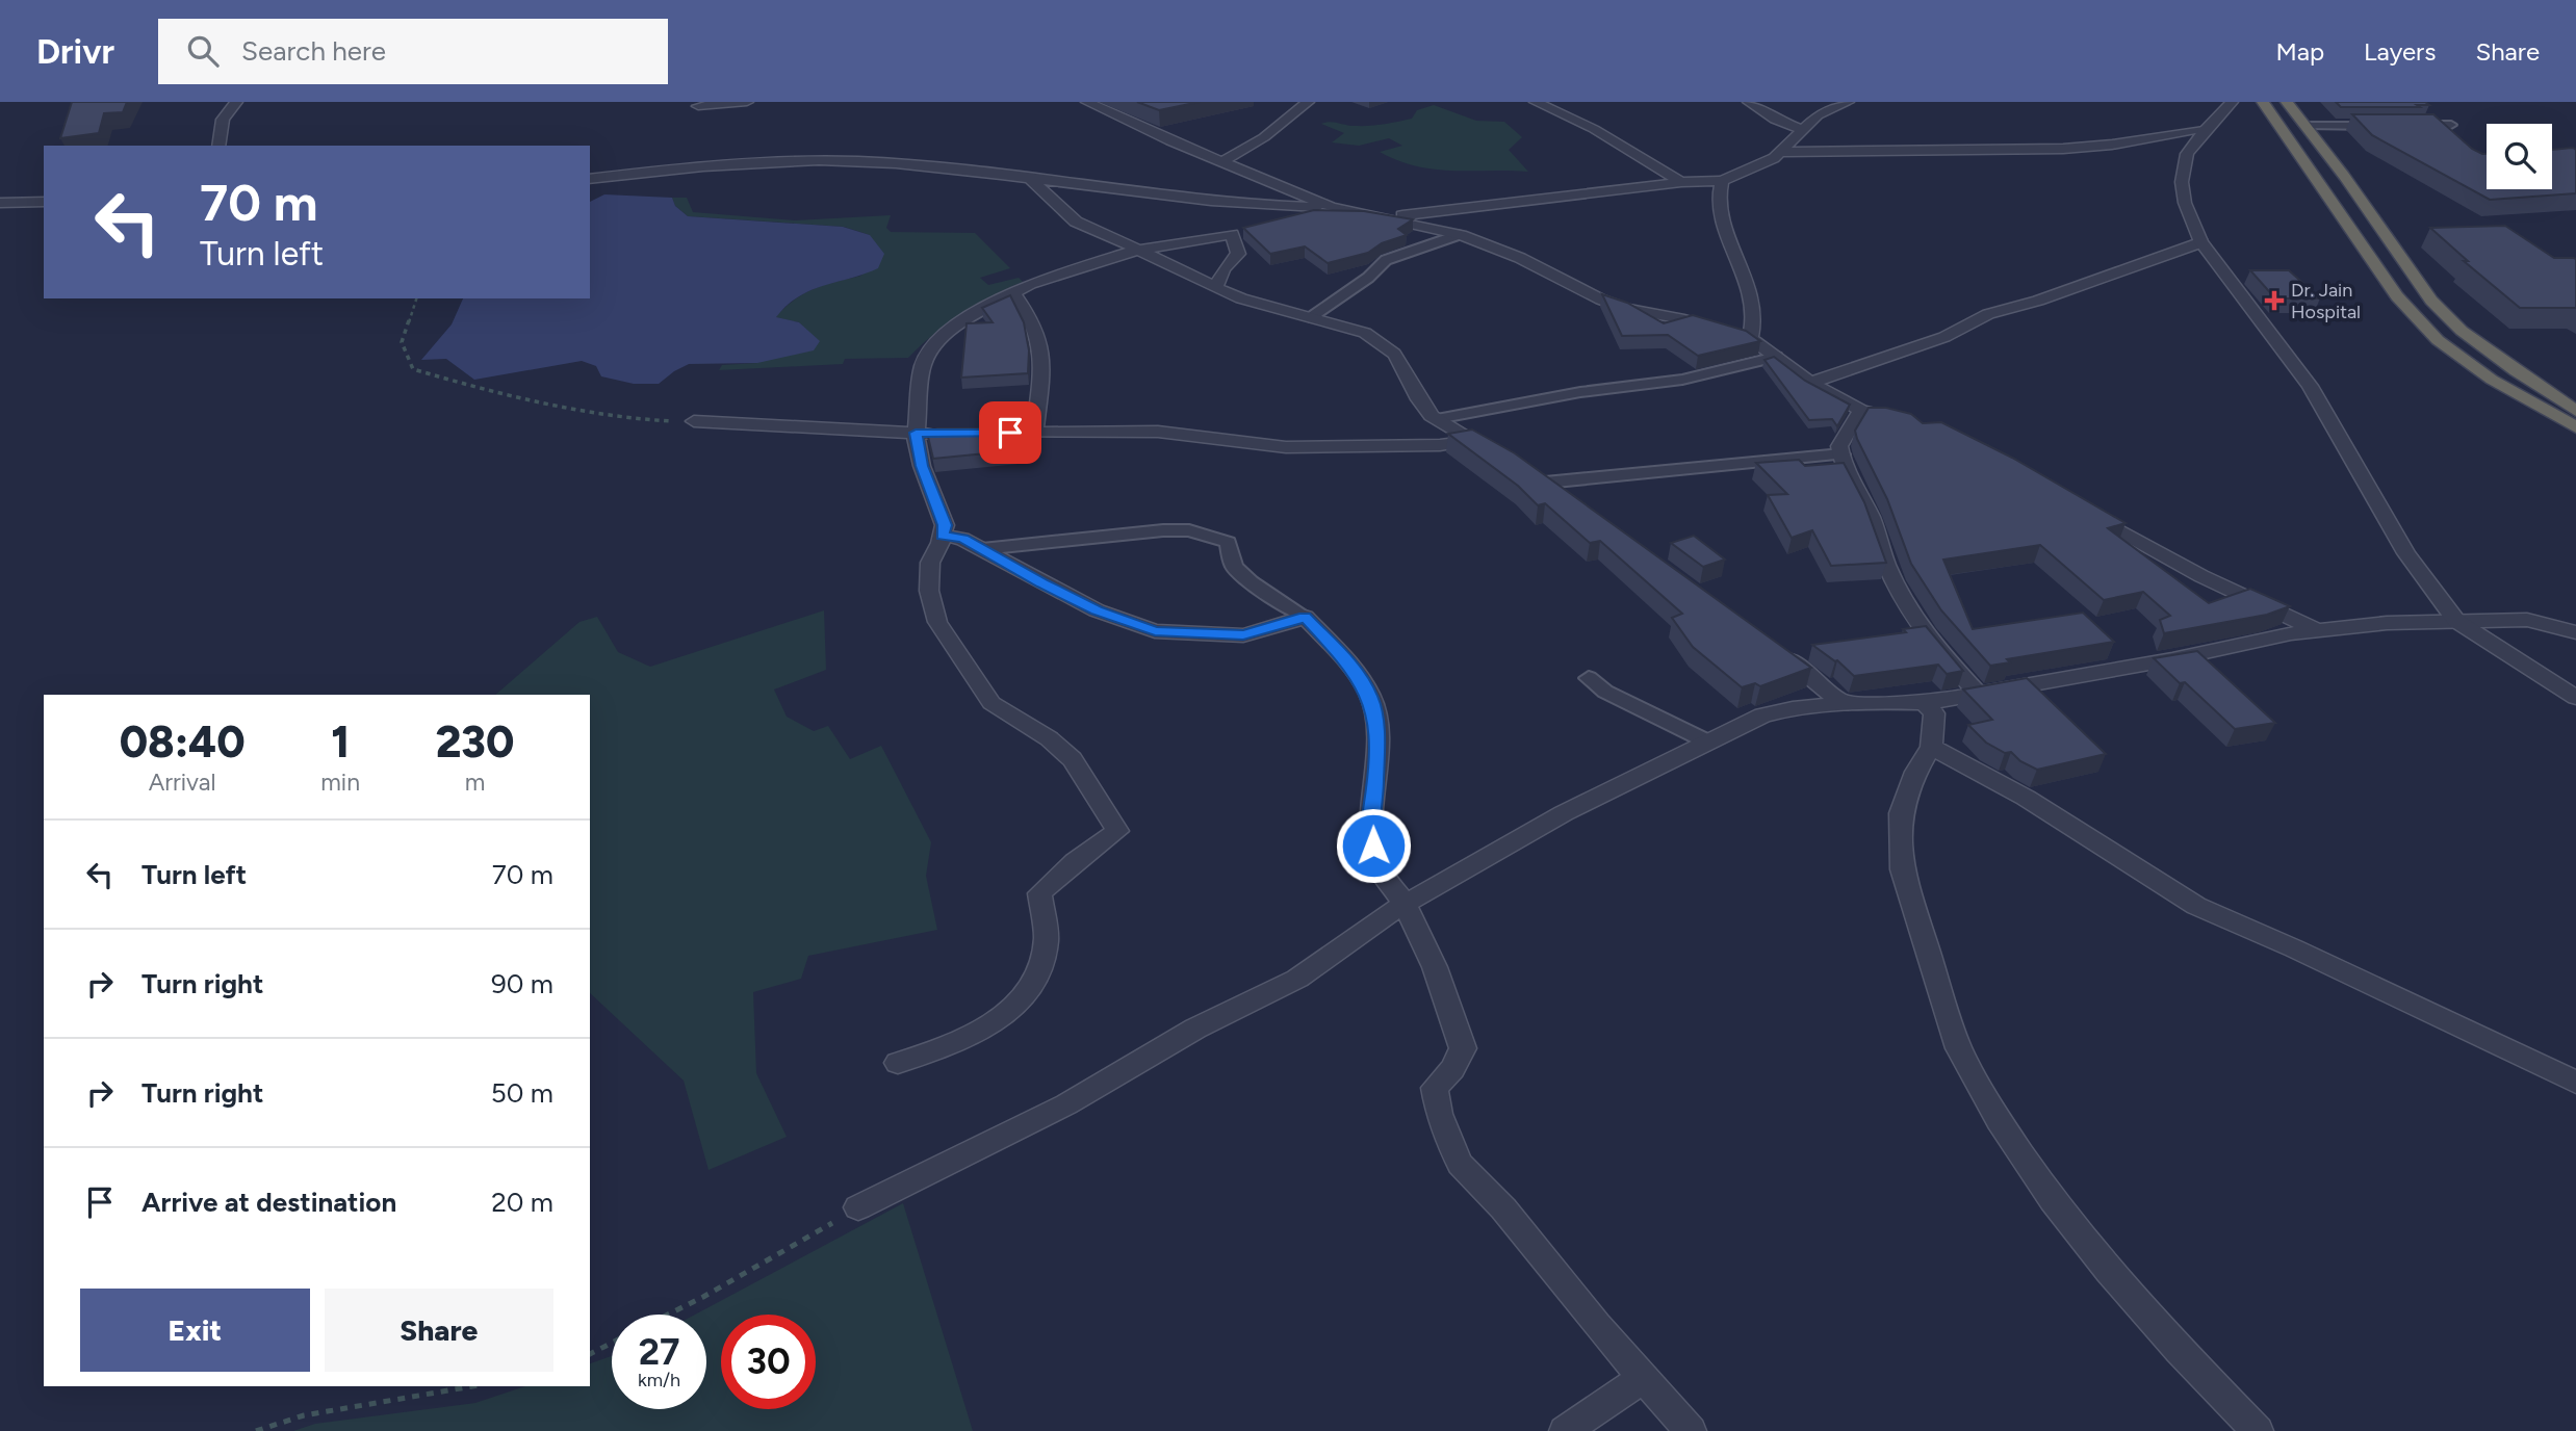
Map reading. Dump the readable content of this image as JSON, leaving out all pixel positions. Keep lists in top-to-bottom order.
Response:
{
  "places": {
    "health": ["Dr. Jain Hospital"]
  },
  "page": {
    "header": "Drivr",
    "search": "Search here",
    "nav": ["Map", "Layers", "Share"],
    "turn": ["70 m", "Turn left"],
    "eta": [
      "08:40",
      "Arrival",
      "1",
      "min",
      "230",
      "m"
    ],
    "list": [
      {
        "name": "Turn left",
        "value": "70 m"
      },
      {
        "name": "Turn right",
        "value": "90 m"
      },
      {
        "name": "Turn right",
        "value": "50 m"
      },
      {
        "name": "Arrive at destination",
        "value": "20 m"
      }
    ],
    "buttons": ["Exit", "Share"],
    "speed": "27 km/h",
    "limit": "30"
  }
}
